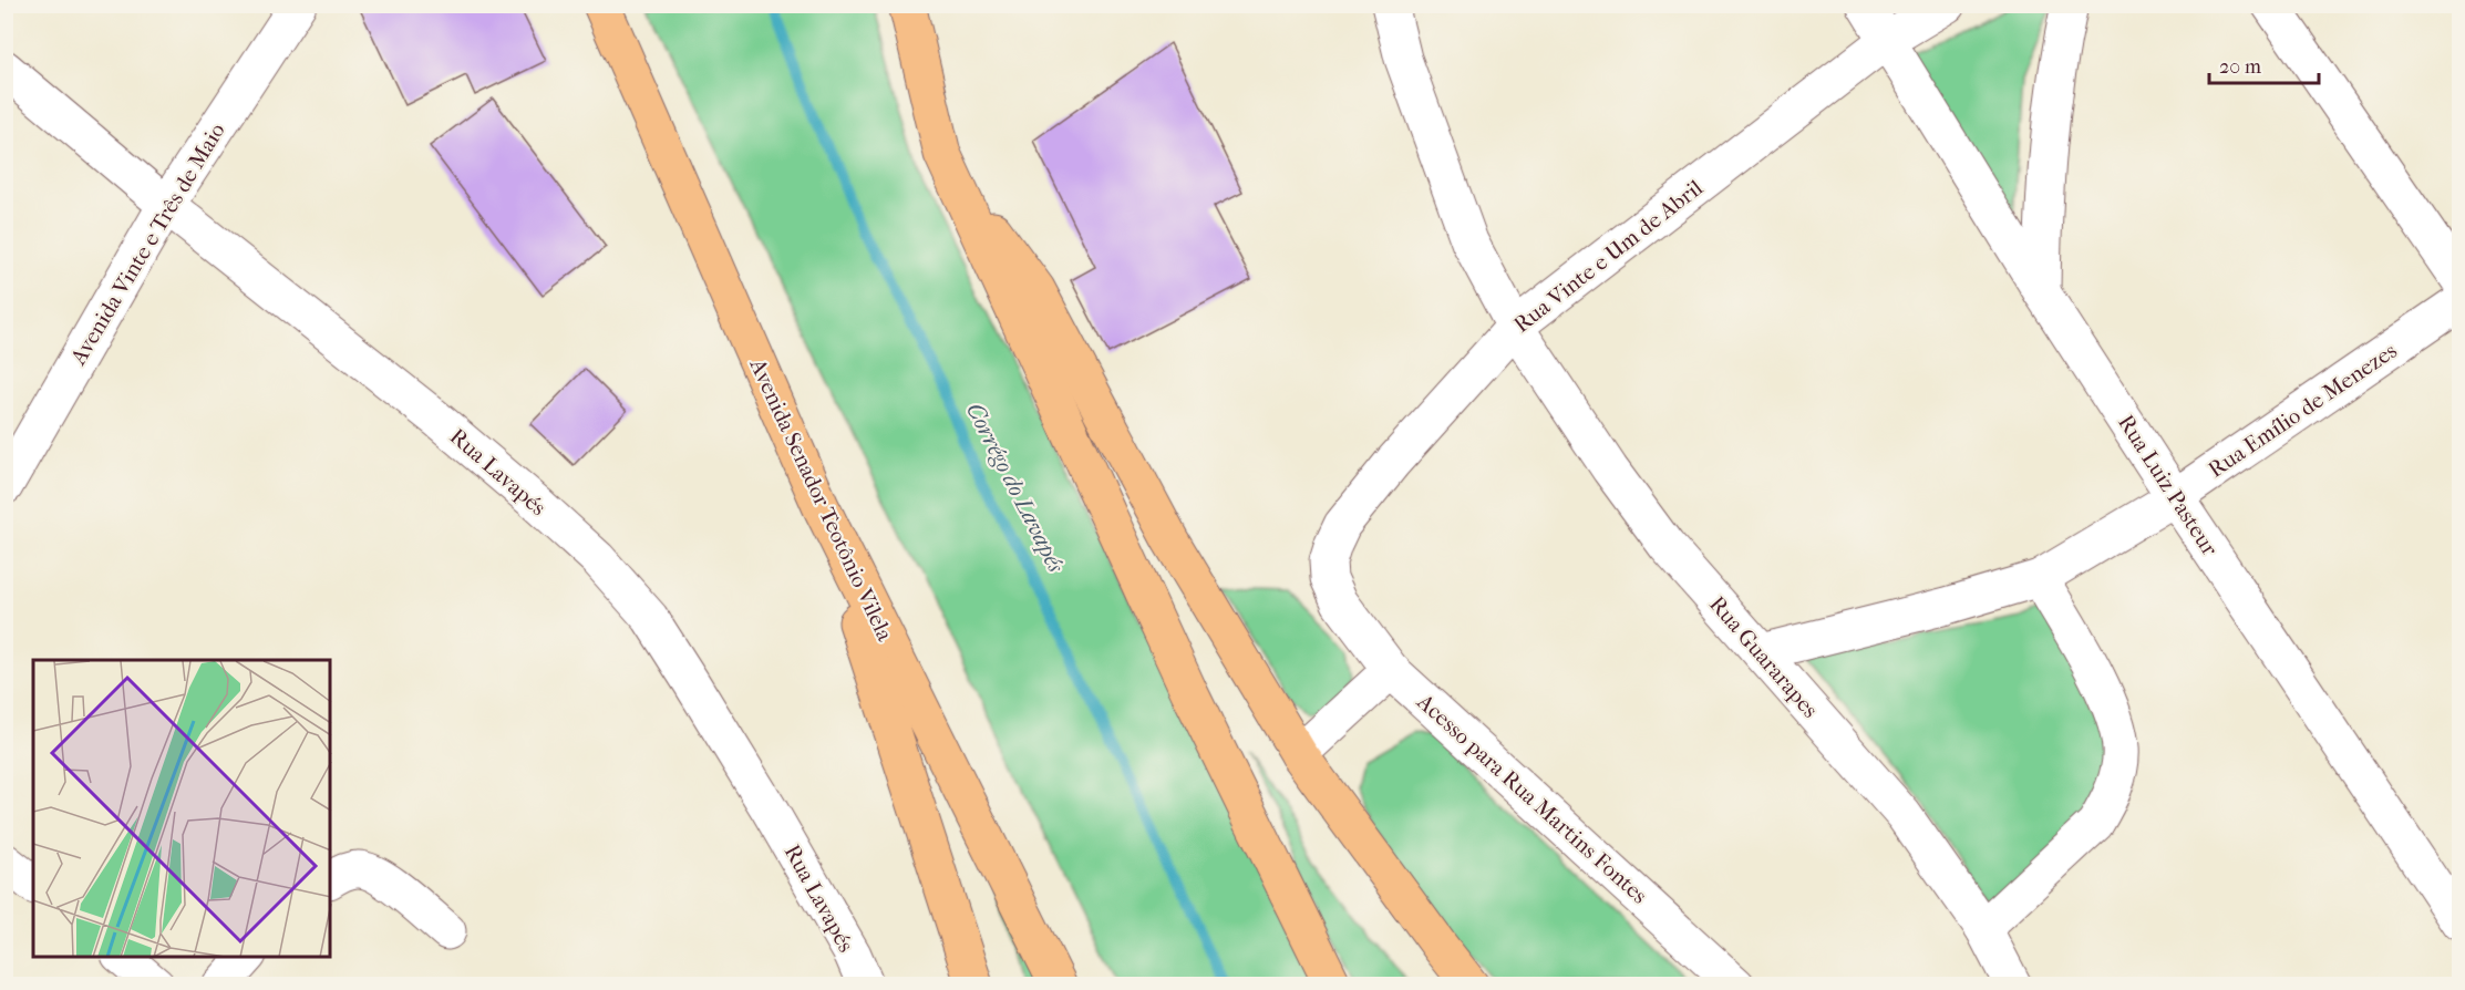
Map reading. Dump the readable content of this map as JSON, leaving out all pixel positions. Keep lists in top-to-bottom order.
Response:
{
  "streets": {
    "highway": ["Avenida Senador Teotônio Vilela"],
    "street": [
      "Avenida Vinte e Três de Maio",
      "Rua Vinte e Um de Abril",
      "Rua Emílio de Menezes",
      "Rua Lavapés",
      "Rua Luiz Pasteur",
      "Rua Guararapes",
      "Acesso para Rua Martins Fontes"
    ]
  },
  "crossings": [
    ["Avenida Vinte e Três de Maio", "Rua Lavapés"],
    ["Rua Vinte e Um de Abril", "Rua Luiz Pasteur"],
    ["Rua Vinte e Um de Abril", "Rua Guararapes"],
    ["Rua Vinte e Um de Abril", "Acesso para Rua Martins Fontes"],
    ["Rua Emílio de Menezes", "Rua Luiz Pasteur"],
    ["Rua Emílio de Menezes", "Rua Guararapes"]
  ],
  "water": ["Corrégo do Lavapés"],
  "scale_bar": "20 m"
}
